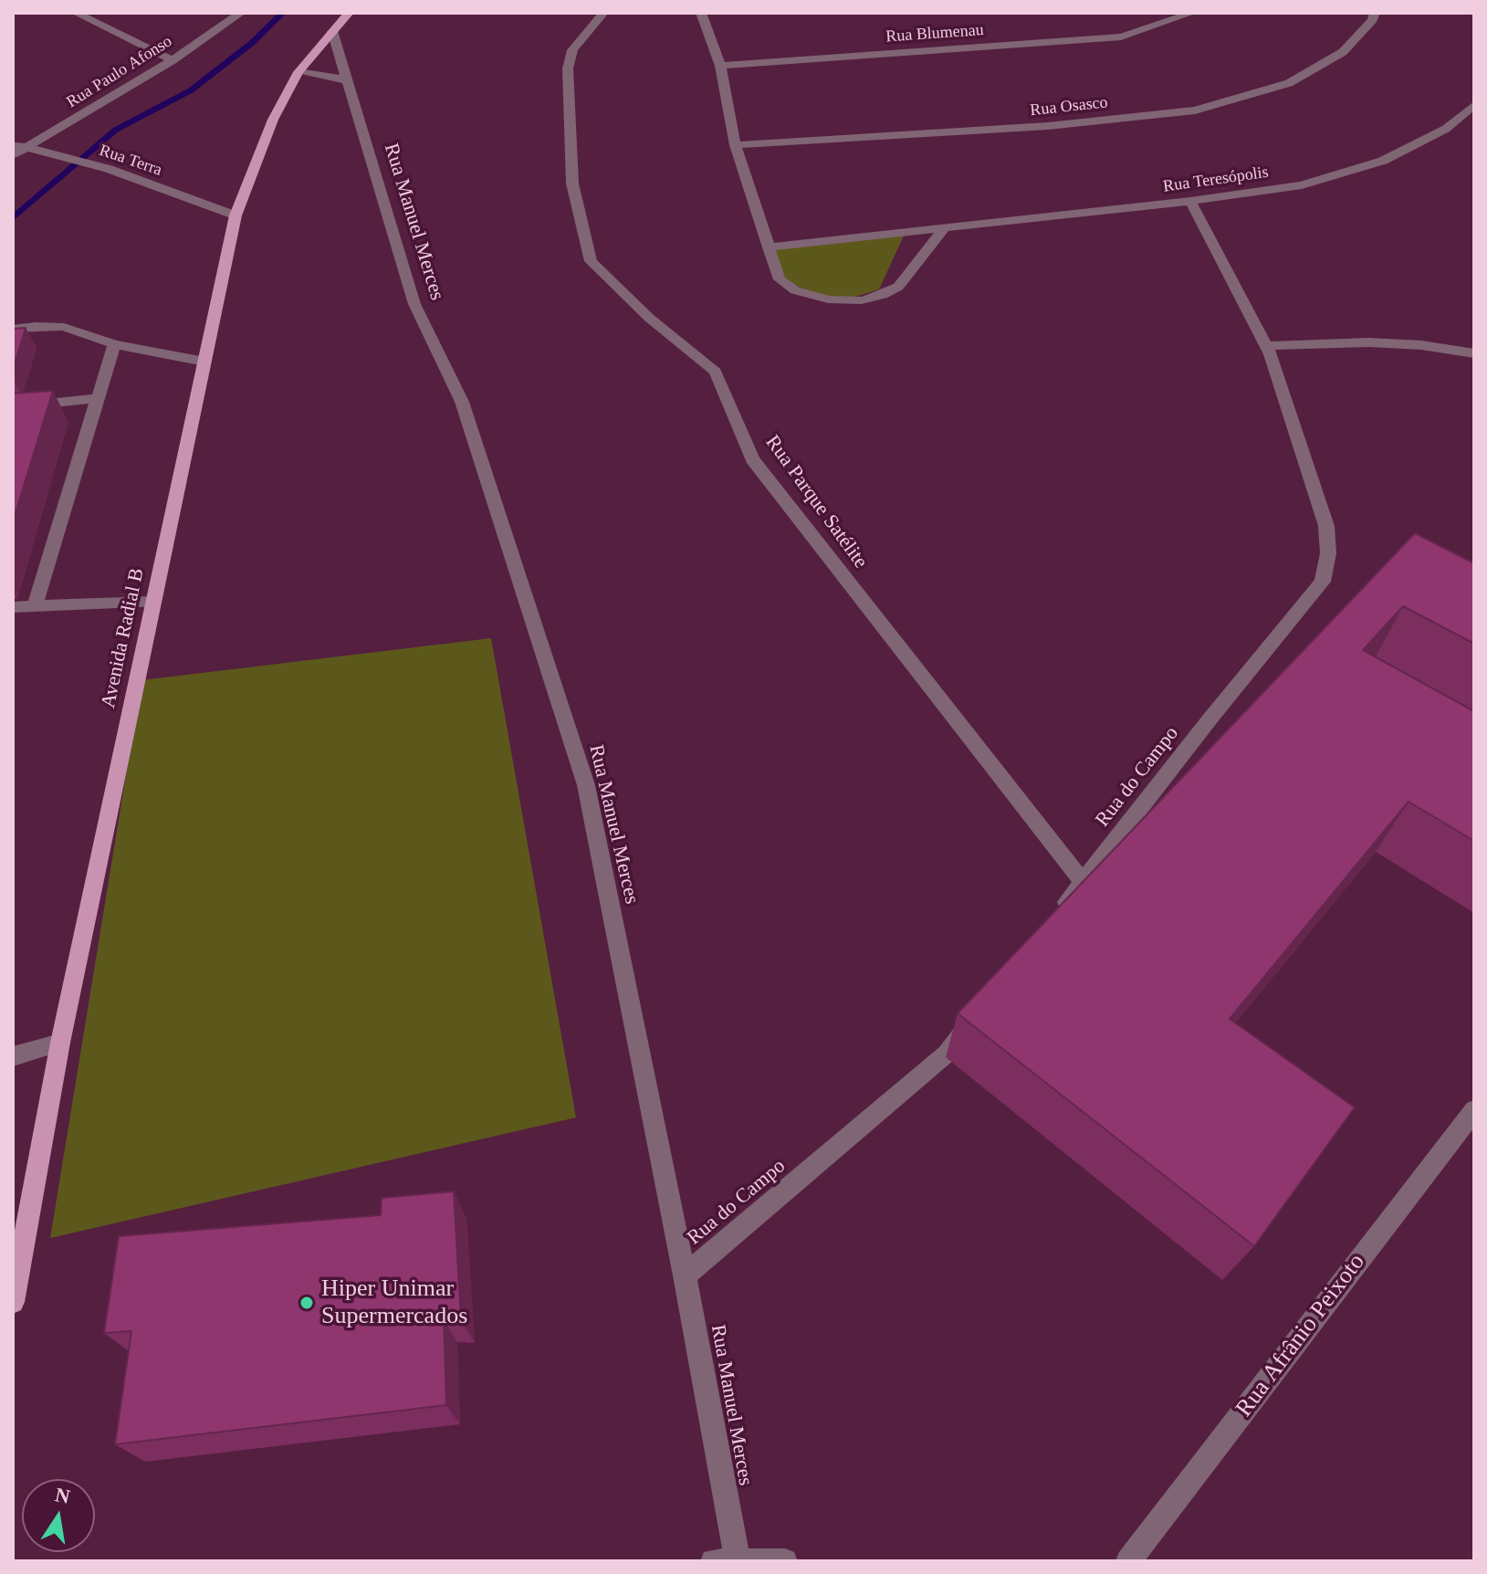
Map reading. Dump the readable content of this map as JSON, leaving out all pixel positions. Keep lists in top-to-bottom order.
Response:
{
  "streets": {
    "main road": ["Avenida Radial B"],
    "street": [
      "Rua Blumenau",
      "Rua Paulo Afonso",
      "Rua Osasco",
      "Rua Terra",
      "Rua Teresópolis",
      "Rua Manuel Merces",
      "Rua Parque Satélite",
      "Rua do Campo",
      "Rua Afrânio Peixoto"
    ]
  },
  "crossings": [
    ["Rua Paulo Afonso", "Rua Terra"],
    ["Rua Terra", "Avenida Radial B"],
    ["Rua Teresópolis", "Rua do Campo"],
    ["Rua Manuel Merces", "Avenida Radial B"],
    ["Rua Manuel Merces", "Rua do Campo"],
    ["Rua Parque Satélite", "Rua do Campo"]
  ],
  "places": ["Hiper Unimar Supermercados"],
  "north": "top"
}
